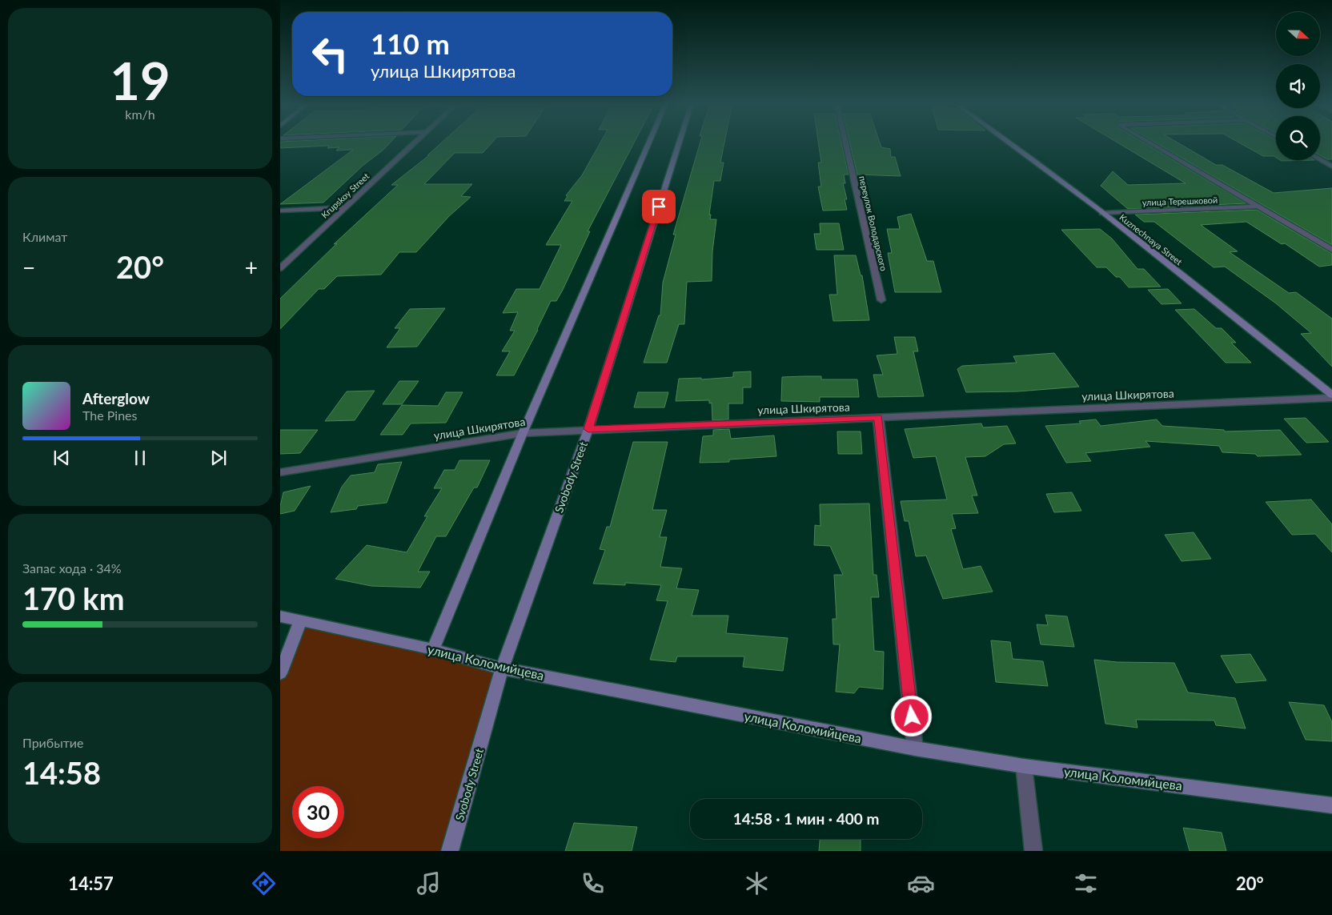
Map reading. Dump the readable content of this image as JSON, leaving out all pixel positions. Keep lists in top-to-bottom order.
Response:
{
  "streets": {
    "street": [
      "Krupskoy Street",
      "улица Терешковой",
      "переулок Володарского",
      "Kuznechnaya Street",
      "улица Шкирятова",
      "Svobody Street",
      "улица Коломийцева"
    ]
  },
  "crossings": [
    ["улица Терешковой", "Kuznechnaya Street"],
    ["улица Шкирятова", "Svobody Street"],
    ["Svobody Street", "улица Коломийцева"]
  ],
  "north": "right",
  "page": {
    "tile": [
      ["19", "km/h"],
      "Климат",
      ["Запас хода · 34%", "170 km"],
      ["Прибытие", "14:58"]
    ],
    "turn": ["110 m", "улица Шкирятова"],
    "heat": ["−", "20°", "+"],
    "song": ["Afterglow", "The Pines"],
    "limit": "30",
    "trip": "14:58 · 1 мин · 400 m",
    "tabs": ["14:57", "20°"]
  }
}
